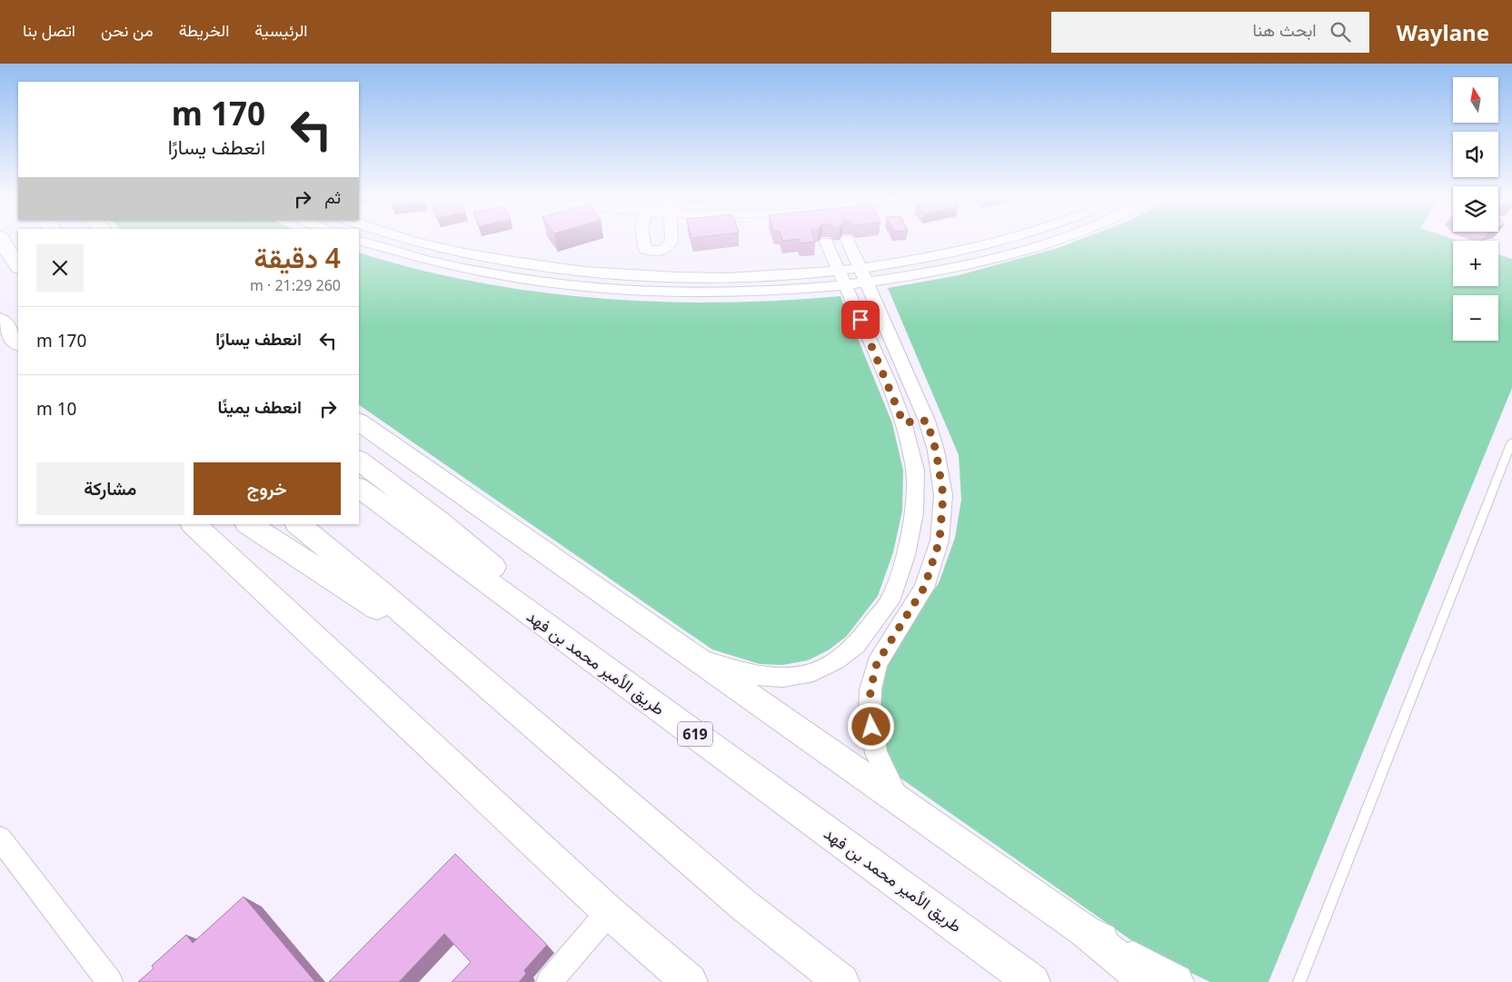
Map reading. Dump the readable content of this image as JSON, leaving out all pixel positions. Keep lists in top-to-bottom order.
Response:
{
  "streets": {
    "main road": ["طريق الأمير محمد بن فهد", "619"]
  },
  "north": "top",
  "page": {
    "header": "Waylane",
    "search": "ابحث هنا",
    "nav": [
      "الرئيسية",
      "الخريطة",
      "من نحن",
      "اتصل بنا"
    ],
    "map_buttons": ["+", "−"],
    "turn": ["170 m", "انعطف يسارًا"],
    "then": "ثم",
    "heading": ["4 دقيقة", "260 m · 21:29"],
    "list": [
      {
        "name": "انعطف يسارًا",
        "value": "170 m"
      },
      {
        "name": "انعطف يمينًا",
        "value": "10 m"
      }
    ],
    "buttons": ["خروج", "مشاركة"]
  }
}
